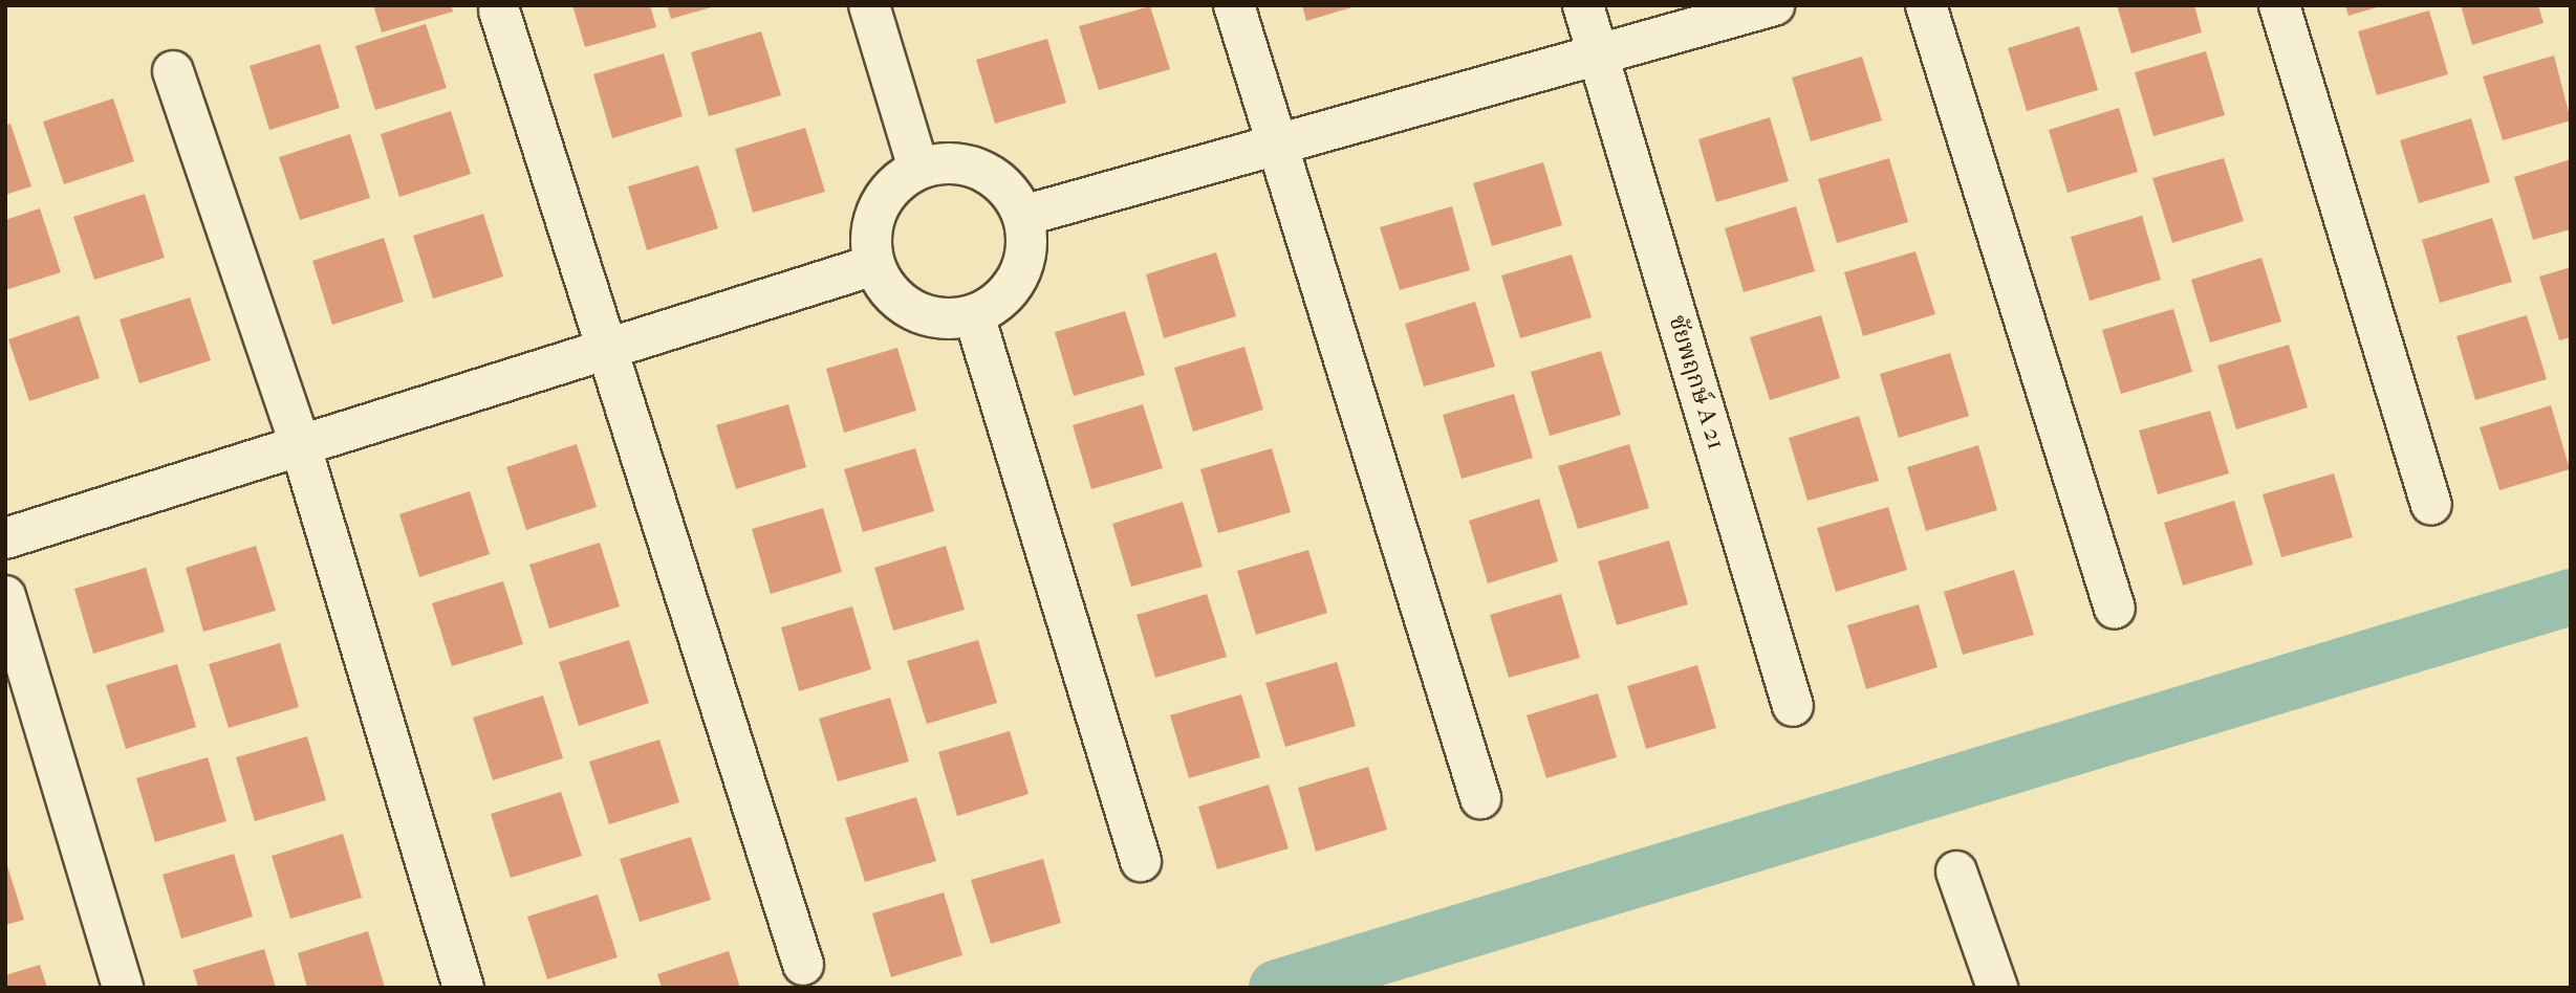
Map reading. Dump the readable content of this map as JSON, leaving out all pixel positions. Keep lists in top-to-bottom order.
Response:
{
  "streets": {
    "street": ["ชัยพฤกษ์ A 21"]
  }
}
